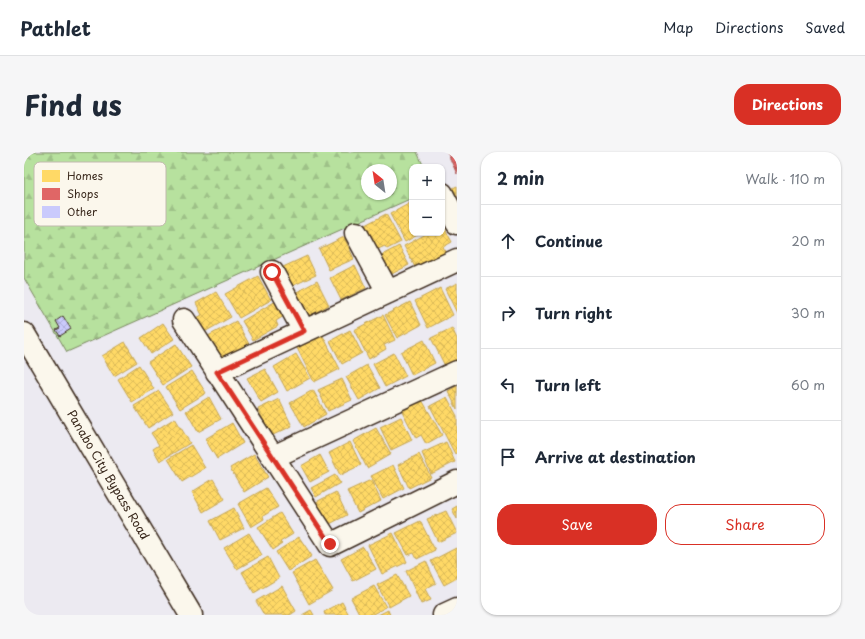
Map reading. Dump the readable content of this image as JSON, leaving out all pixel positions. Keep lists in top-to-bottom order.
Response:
{
  "streets": {
    "street": ["Panabo City Bypass Road"]
  },
  "legend": ["Homes", "Shops", "Other"],
  "north": "top left",
  "page": {
    "header": "Pathlet",
    "nav": ["Map", "Directions", "Saved"],
    "title": "Find us",
    "buttons": [
      "Directions",
      ["Save", "Share"]
    ],
    "heading": ["2 min", "Walk · 110 m"],
    "map_buttons": ["+", "−"],
    "list": [
      ["Continue", "20 m"],
      ["Turn right", "30 m"],
      ["Turn left", "60 m"],
      "Arrive at destination"
    ]
  }
}
